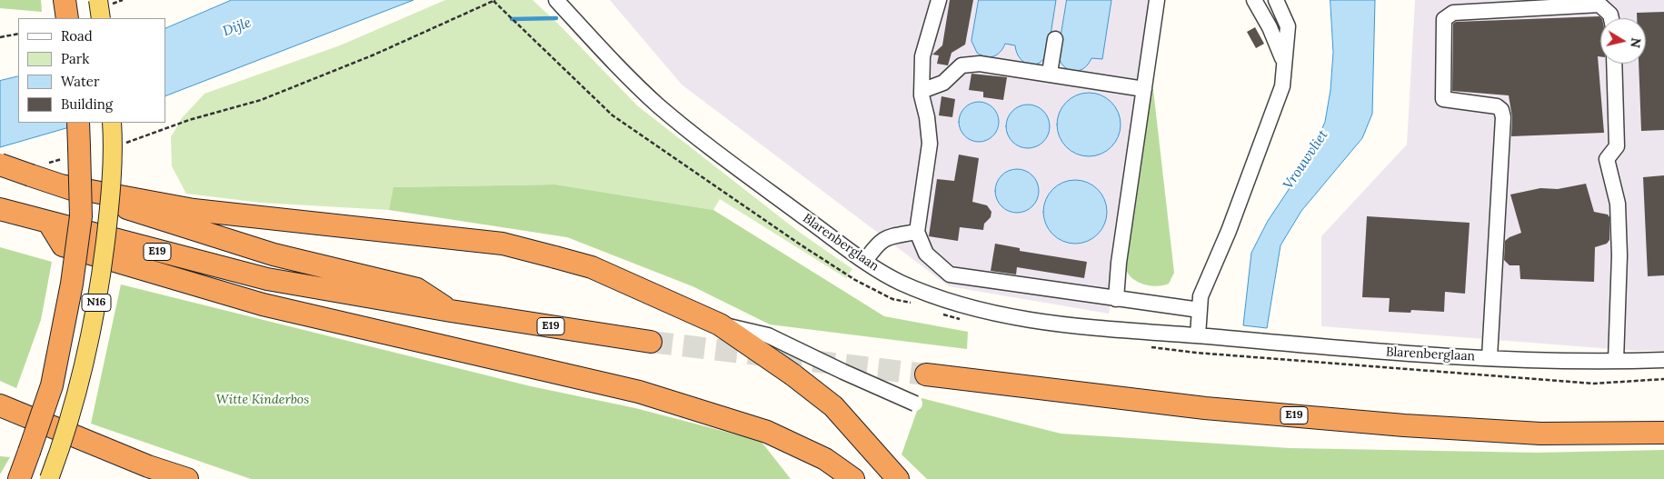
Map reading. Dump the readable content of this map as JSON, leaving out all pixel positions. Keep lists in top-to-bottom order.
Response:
{
  "streets": {
    "highway": ["E19", "N16"],
    "street": ["Blarenberglaan"]
  },
  "water": ["Dijle", "Vrouwvliet"],
  "parks": ["Witte Kinderbos"],
  "legend": [
    "Road",
    "Park",
    "Water",
    "Building"
  ],
  "north": "right"
}
